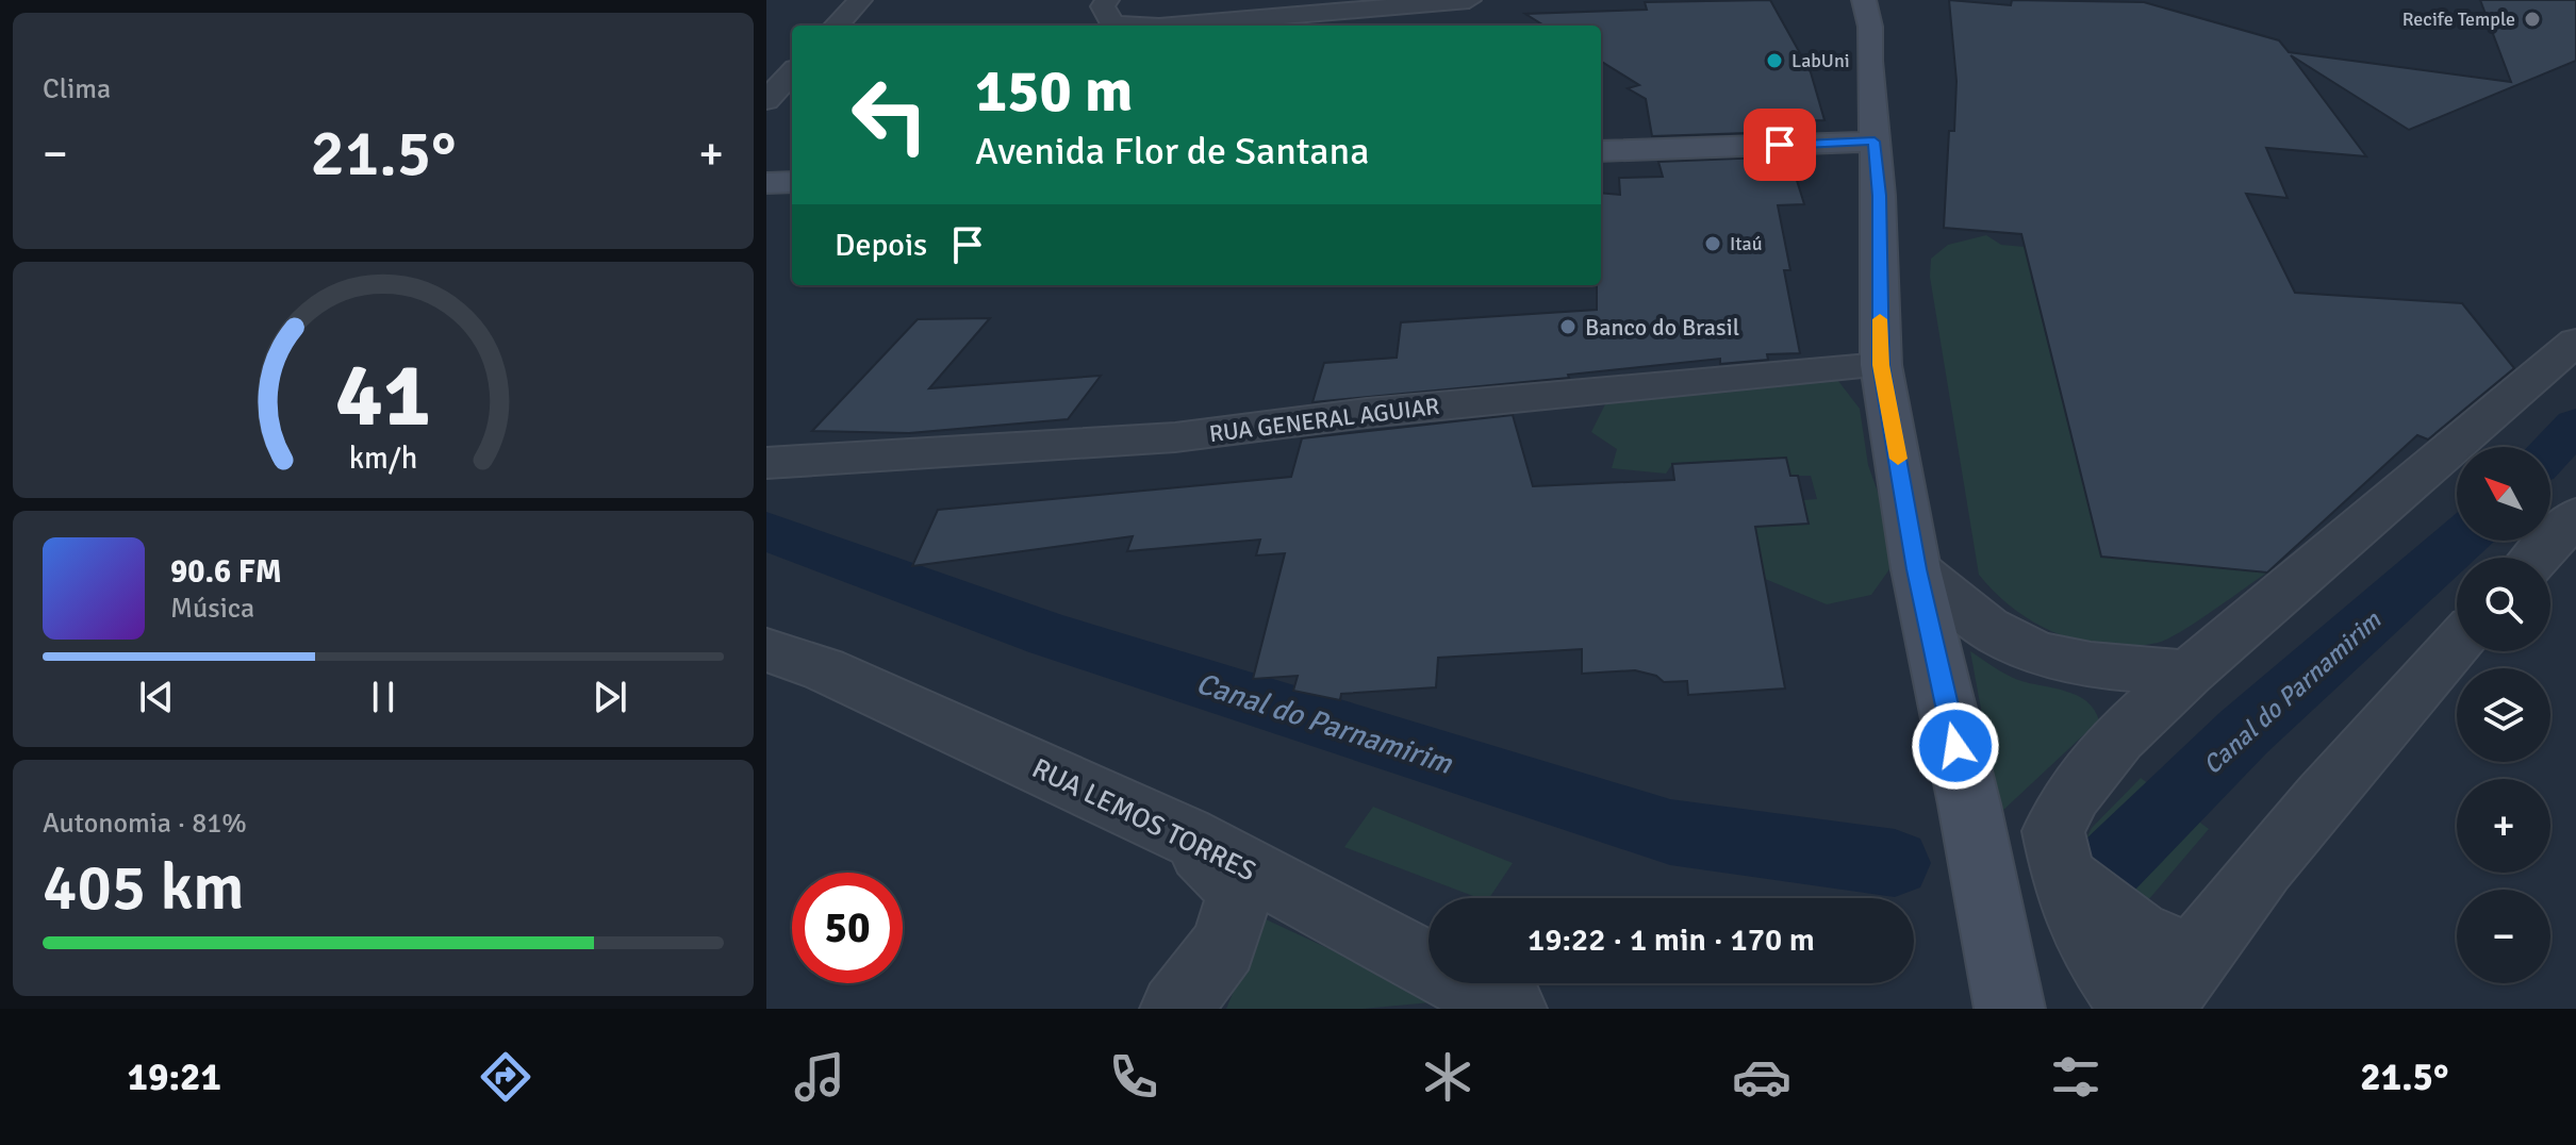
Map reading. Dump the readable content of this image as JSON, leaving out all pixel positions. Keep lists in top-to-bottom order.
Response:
{
  "streets": {
    "street": ["RUA GENERAL AGUIAR", "RUA LEMOS TORRES"]
  },
  "water": ["Canal do Parnamirim"],
  "places": [
    "Recife Temple",
    "LabUni",
    "Itaú",
    "Banco do Brasil"
  ],
  "north": "top left",
  "page": {
    "tile": [
      "Clima",
      ["Autonomia · 81%", "405 km"]
    ],
    "turn": ["150 m", "Avenida Flor de Santana"],
    "heat": ["−", "21.5°", "+"],
    "then": "Depois",
    "map_buttons": ["+", "−"],
    "song": ["90.6 FM", "Música"],
    "limit": "50",
    "trip": "19:22 · 1 min · 170 m",
    "tabs": ["19:21", "21.5°"],
    "gauge": ["41", "km/h"]
  }
}
